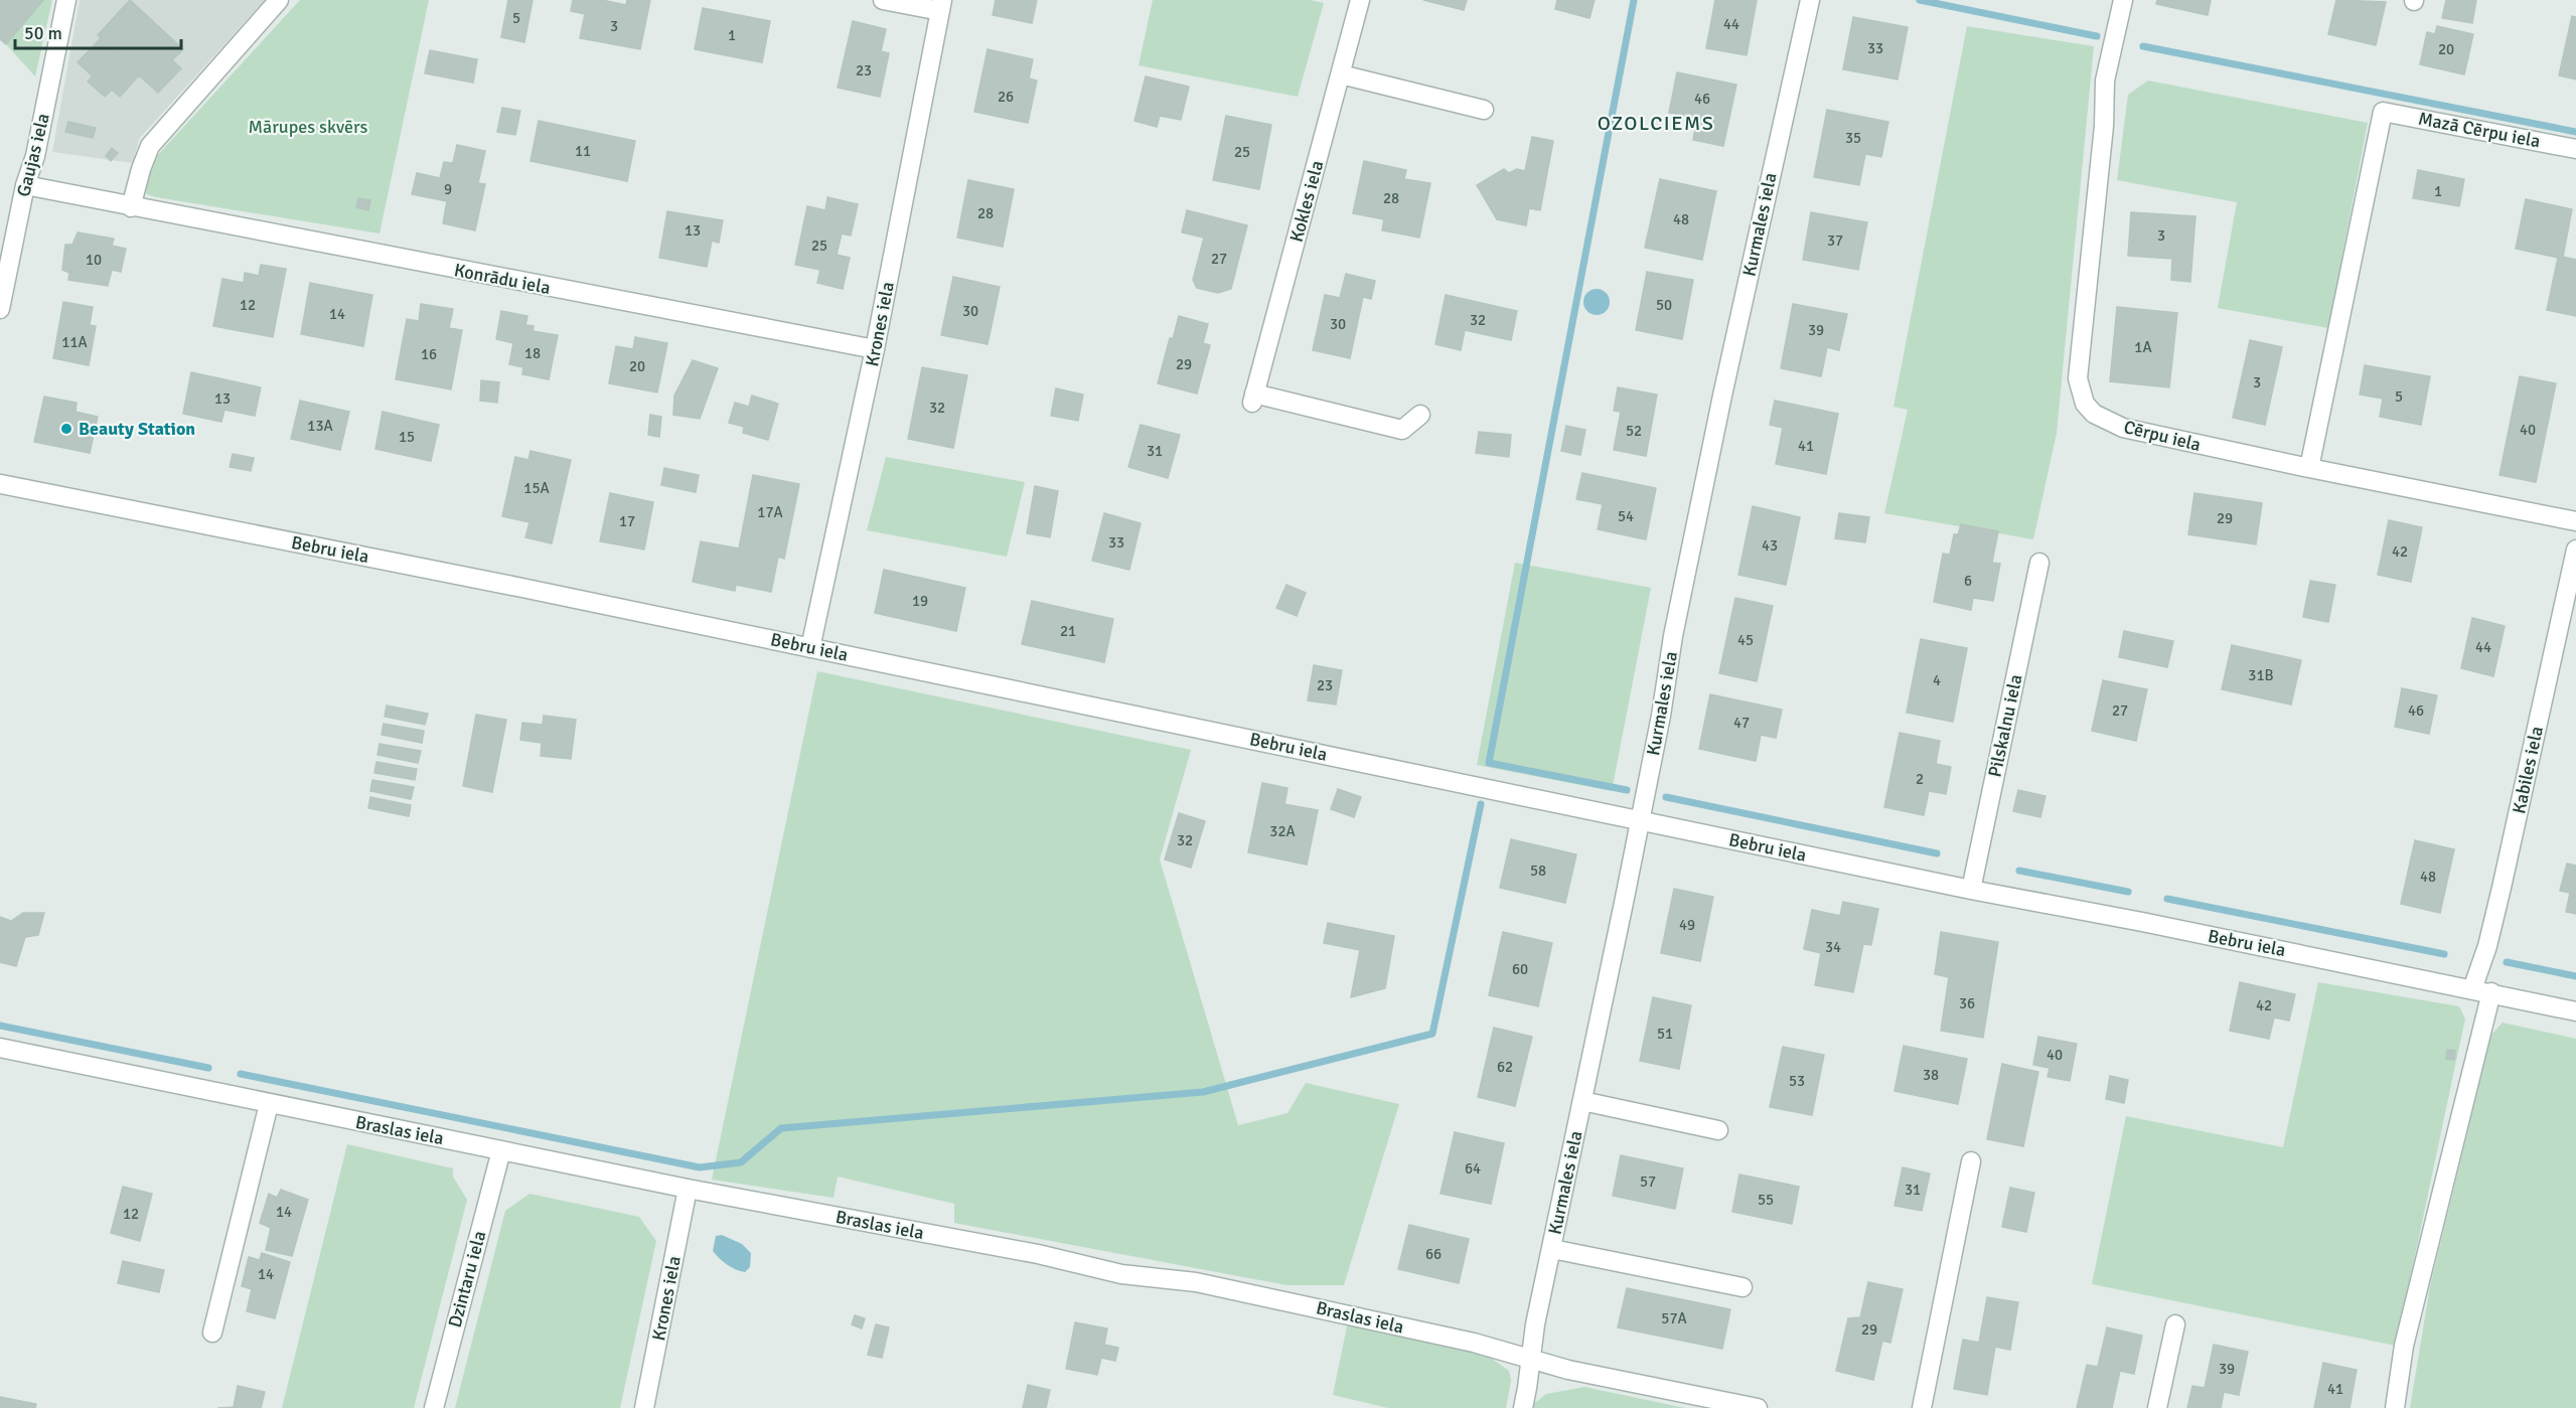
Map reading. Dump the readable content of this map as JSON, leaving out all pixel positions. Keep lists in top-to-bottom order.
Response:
{
  "streets": {
    "street": [
      "Mazā Cērpu iela",
      "Gaujas iela",
      "Kokles iela",
      "Kurmales iela",
      "Konrādu iela",
      "Krones iela",
      "Cērpu iela",
      "Bebru iela",
      "Pilskalnu iela",
      "Kabiles iela",
      "Braslas iela",
      "Dzintaru iela"
    ]
  },
  "crossings": [
    ["Mazā Cērpu iela", "Cērpu iela"],
    ["Gaujas iela", "Konrādu iela"],
    ["Kurmales iela", "Bebru iela"],
    ["Kurmales iela", "Braslas iela"],
    ["Konrādu iela", "Krones iela"],
    ["Krones iela", "Bebru iela"],
    ["Krones iela", "Braslas iela"],
    ["Bebru iela", "Pilskalnu iela"],
    ["Bebru iela", "Kabiles iela"],
    ["Braslas iela", "Dzintaru iela"]
  ],
  "districts": ["OZOLCIEMS"],
  "parks": ["Mārupes skvērs"],
  "places": ["Beauty Station"],
  "house_numbers": [
    "5",
    "44",
    "3",
    "1",
    "33",
    "20",
    "23",
    "26",
    "46",
    "35",
    "11",
    "25",
    "9",
    "1",
    "28",
    "28",
    "48",
    "13",
    "3",
    "37",
    "25",
    "27",
    "10",
    "12",
    "50",
    "30",
    "14",
    "32",
    "30",
    "39",
    "11A",
    "1A",
    "18",
    "16",
    "29",
    "20",
    "3",
    "5",
    "13",
    "32",
    "13A",
    "40",
    "52",
    "15",
    "41",
    "31",
    "15A",
    "17A",
    "54",
    "29",
    "17",
    "33",
    "43",
    "42",
    "6",
    "19",
    "21",
    "45",
    "44",
    "31B",
    "4",
    "23",
    "27",
    "46",
    "47",
    "2",
    "32A",
    "32",
    "58",
    "48",
    "49",
    "34",
    "60",
    "36",
    "42",
    "51",
    "40",
    "62",
    "38",
    "53",
    "64",
    "57",
    "31",
    "55",
    "14",
    "12",
    "66",
    "14",
    "57A",
    "29",
    "39",
    "41"
  ],
  "scale_bar": "50 m"
}
